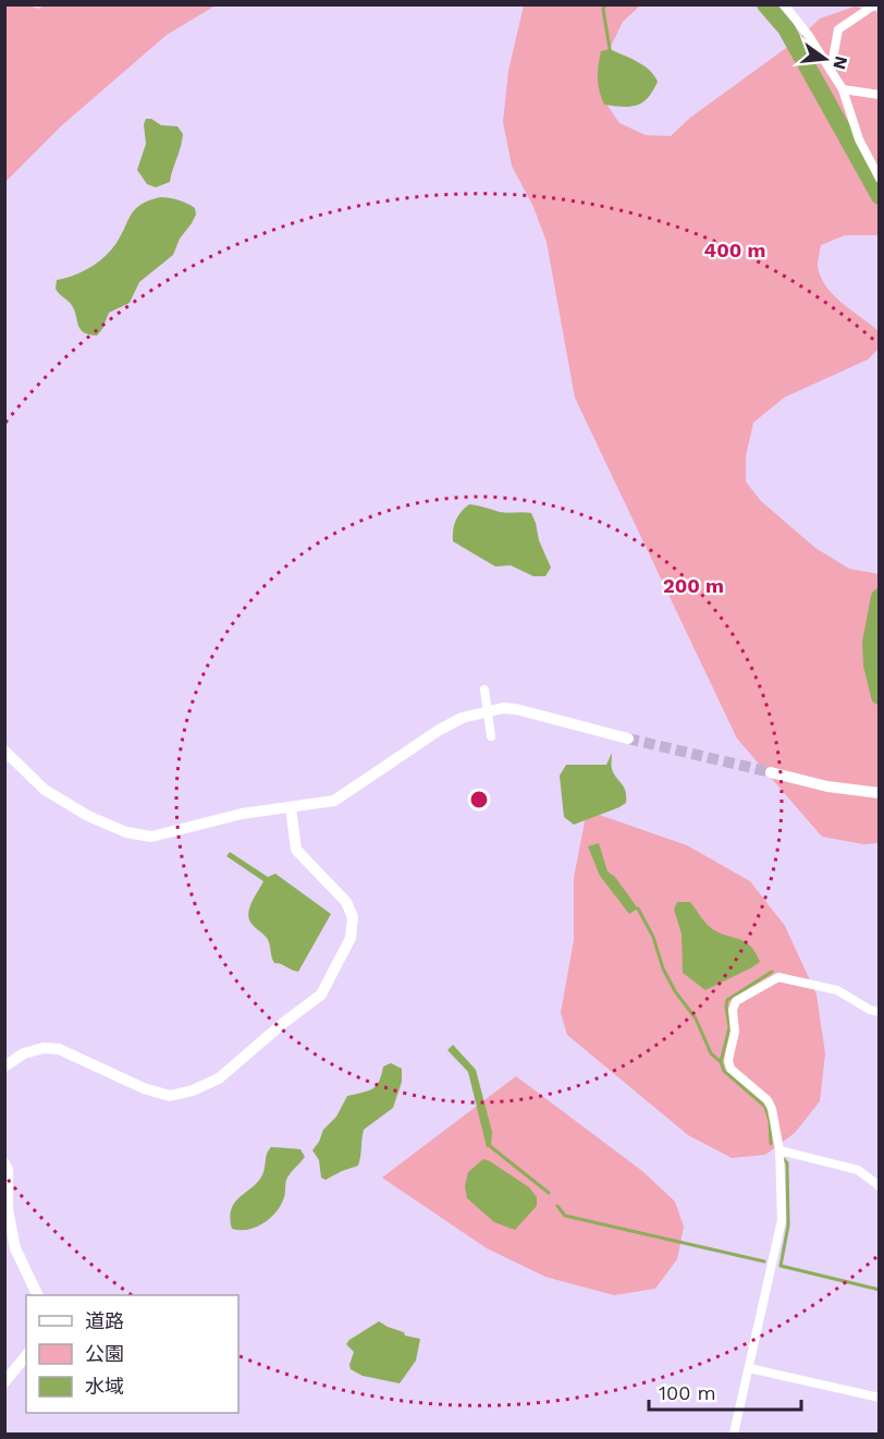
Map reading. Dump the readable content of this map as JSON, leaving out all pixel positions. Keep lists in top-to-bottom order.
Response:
{
  "legend": ["道路", "公園", "水域"],
  "scale_bar": "100 m",
  "north": "right",
  "rings": ["400 m", "200 m"]
}
